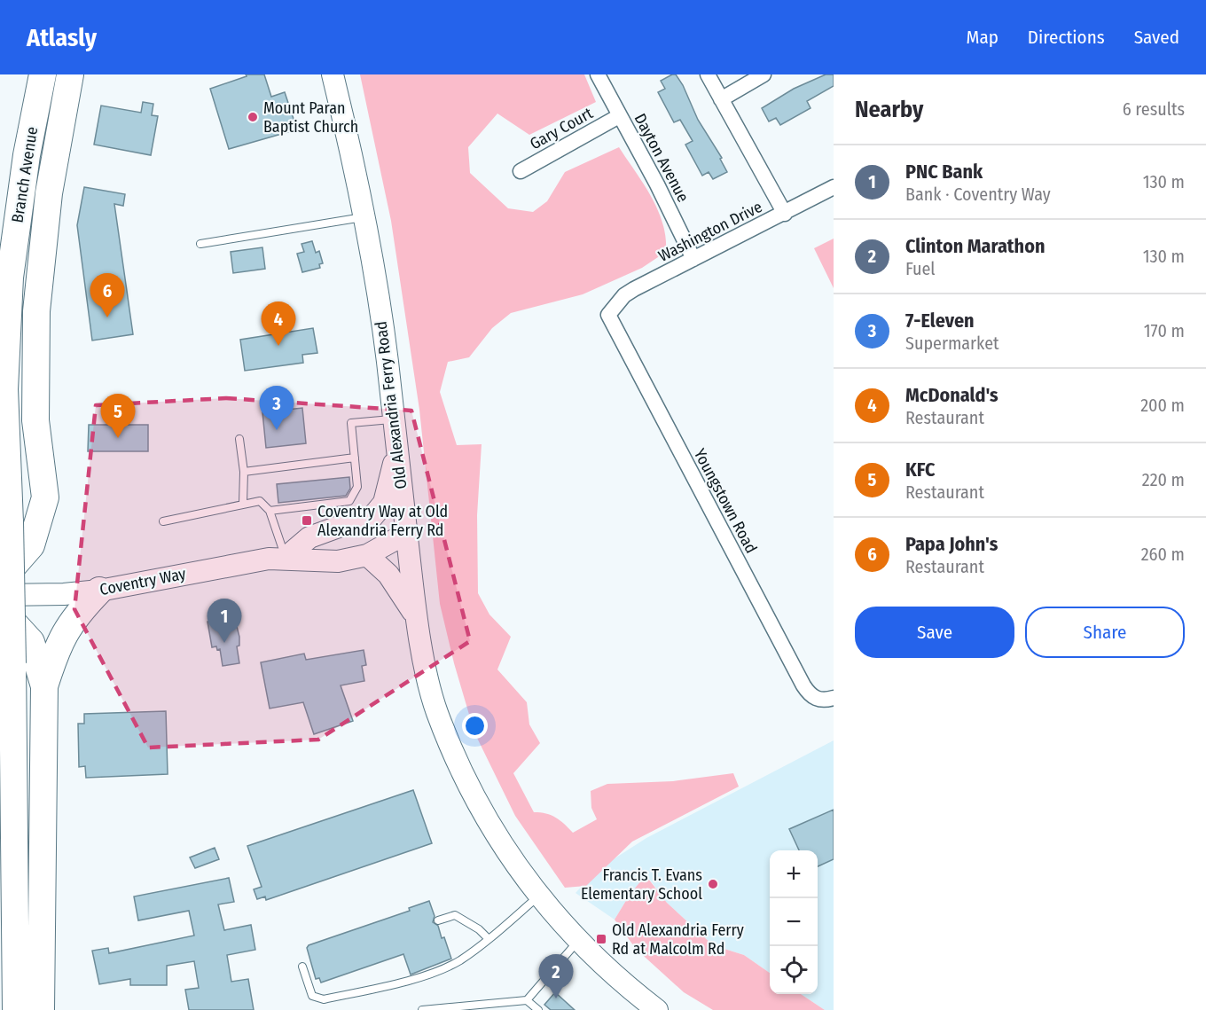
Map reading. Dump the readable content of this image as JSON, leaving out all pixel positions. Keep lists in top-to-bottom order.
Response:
{
  "streets": {
    "highway": ["Branch Avenue"],
    "main road": ["Old Alexandria Ferry Road", "Coventry Way"],
    "street": [
      "Gary Court",
      "Dayton Avenue",
      "Washington Drive",
      "Youngstown Road"
    ]
  },
  "crossings": [
    ["Gary Court", "Dayton Avenue"],
    ["Dayton Avenue", "Washington Drive"],
    ["Washington Drive", "Youngstown Road"],
    ["Old Alexandria Ferry Road", "Coventry Way"]
  ],
  "places": {
    "other": ["Mount Paran Baptist Church", "Francis T. Evans Elementary School"],
    "transit": ["Coventry Way at Old Alexandria Ferry Rd", "Old Alexandria Ferry Rd at Malcolm Rd"]
  },
  "page": {
    "header": "Atlasly",
    "nav": ["Map", "Directions", "Saved"],
    "heading": ["Nearby", "6 results"],
    "list": [
      {
        "mark": "1",
        "name": "PNC Bank",
        "note": "Bank · Coventry Way",
        "value": "130 m"
      },
      {
        "mark": "2",
        "name": "Clinton Marathon",
        "note": "Fuel",
        "value": "130 m"
      },
      {
        "mark": "3",
        "name": "7-Eleven",
        "note": "Supermarket",
        "value": "170 m"
      },
      {
        "mark": "4",
        "name": "McDonald's",
        "note": "Restaurant",
        "value": "200 m"
      },
      {
        "mark": "5",
        "name": "KFC",
        "note": "Restaurant",
        "value": "220 m"
      },
      {
        "mark": "6",
        "name": "Papa John's",
        "note": "Restaurant",
        "value": "260 m"
      }
    ],
    "pins": [
      "6",
      "4",
      "3",
      "5",
      "1",
      "2"
    ],
    "buttons": ["Save", "Share"],
    "map_buttons": ["+", "−"]
  }
}
